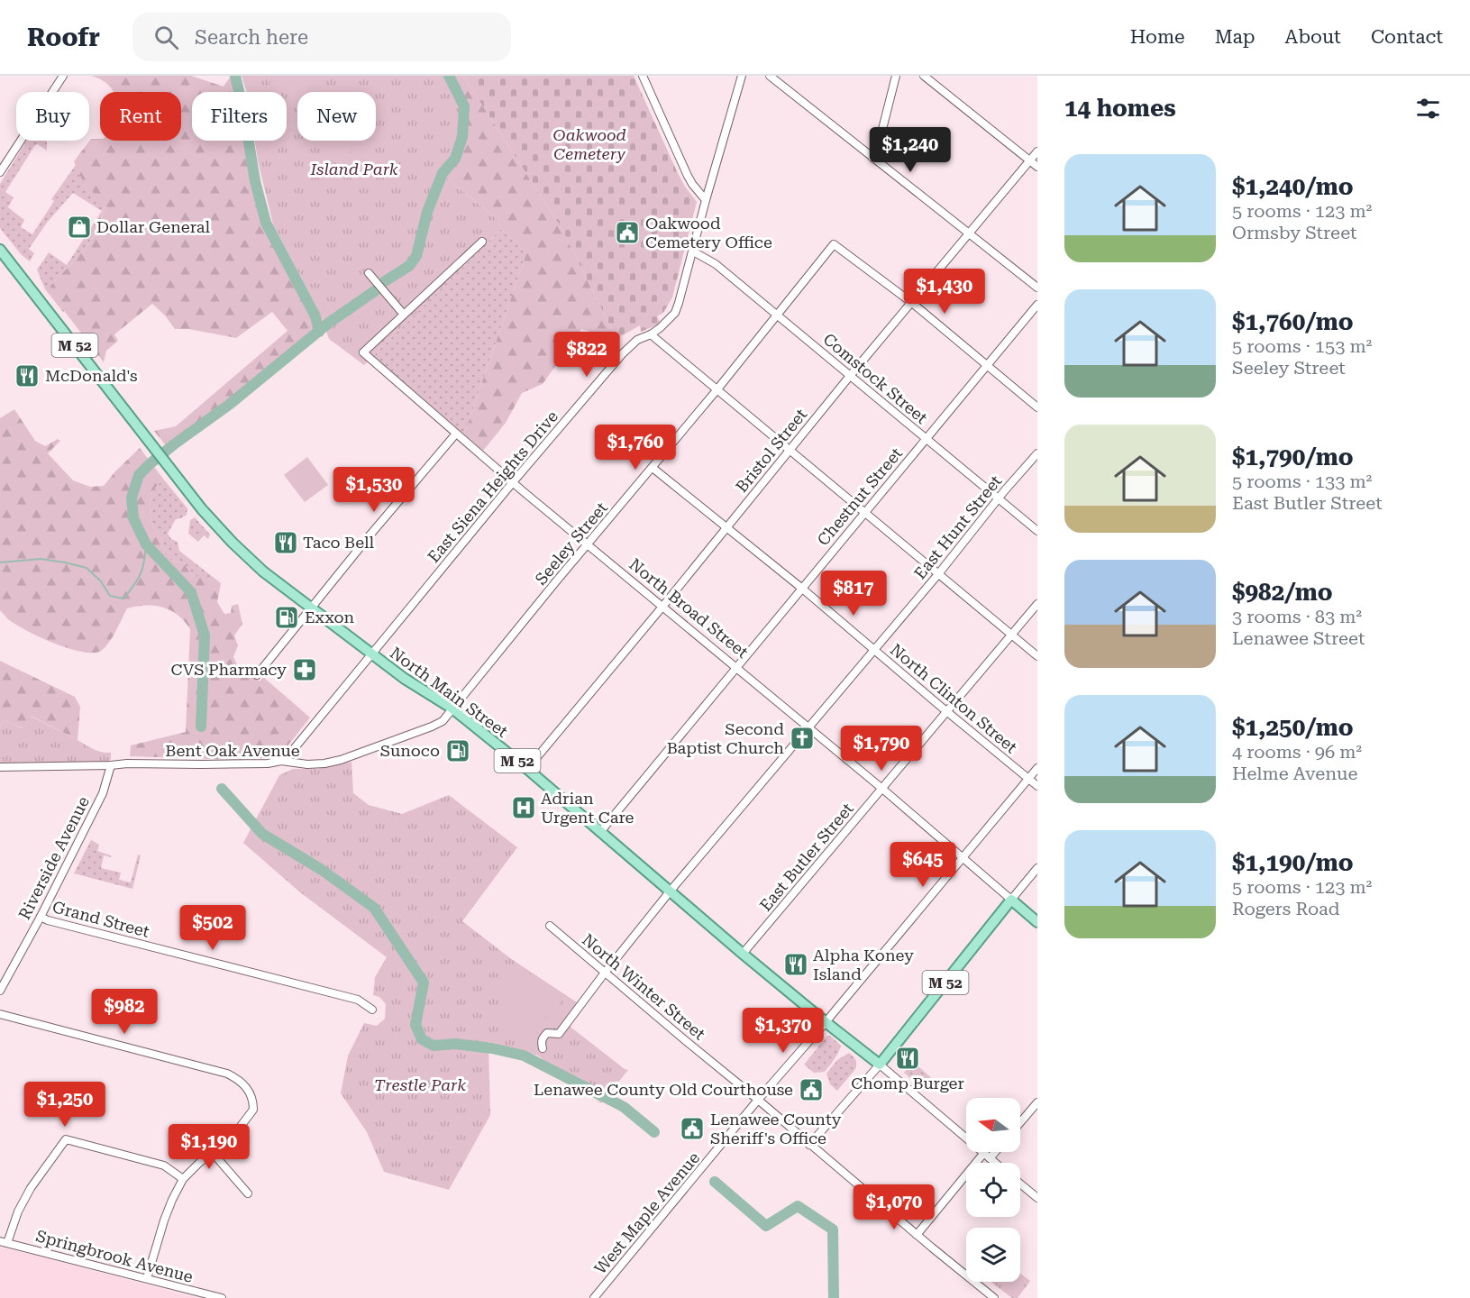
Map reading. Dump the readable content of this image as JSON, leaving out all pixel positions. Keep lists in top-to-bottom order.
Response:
{
  "streets": {
    "main road": ["M 52", "North Broad Street", "North Main Street"],
    "street": [
      "Comstock Street",
      "Bristol Street",
      "East Siena Heights Drive",
      "Chestnut Street",
      "East Hunt Street",
      "Seeley Street",
      "North Clinton Street",
      "Bent Oak Avenue",
      "East Butler Street",
      "Riverside Avenue",
      "Grand Street",
      "North Winter Street",
      "West Maple Avenue",
      "Springbrook Avenue"
    ]
  },
  "crossings": [
    ["M 52", "North Broad Street"],
    ["M 52", "North Main Street"],
    ["Comstock Street", "Bristol Street"],
    ["Comstock Street", "East Siena Heights Drive"],
    ["Comstock Street", "Chestnut Street"],
    ["Comstock Street", "East Hunt Street"],
    ["Comstock Street", "Seeley Street"],
    ["Bristol Street", "Seeley Street"],
    ["Bristol Street", "North Broad Street"],
    ["Bristol Street", "North Main Street"],
    ["Bristol Street", "North Clinton Street"],
    ["East Siena Heights Drive", "North Broad Street"],
    ["East Siena Heights Drive", "North Main Street"],
    ["East Siena Heights Drive", "Bent Oak Avenue"],
    ["Chestnut Street", "North Broad Street"],
    ["Chestnut Street", "North Main Street"],
    ["Chestnut Street", "North Clinton Street"],
    ["East Hunt Street", "North Broad Street"],
    ["East Hunt Street", "North Main Street"],
    ["East Hunt Street", "North Clinton Street"],
    ["East Hunt Street", "North Winter Street"],
    ["Seeley Street", "North Broad Street"],
    ["Seeley Street", "North Main Street"],
    ["Seeley Street", "North Clinton Street"],
    ["Seeley Street", "Bent Oak Avenue"],
    ["North Broad Street", "East Butler Street"],
    ["North Broad Street", "West Maple Avenue"],
    ["North Main Street", "Bent Oak Avenue"],
    ["North Main Street", "East Butler Street"],
    ["North Main Street", "West Maple Avenue"],
    ["North Clinton Street", "East Butler Street"],
    ["North Clinton Street", "West Maple Avenue"],
    ["Bent Oak Avenue", "Riverside Avenue"],
    ["Riverside Avenue", "Grand Street"],
    ["North Winter Street", "West Maple Avenue"]
  ],
  "parks": ["Oakwood Cemetery", "Island Park", "Trestle Park"],
  "places": {
    "shop": ["Dollar General"],
    "public building": ["Oakwood Cemetery Office", "Lenawee County Old Courthouse", "Lenawee County Sheriff's Office"],
    "restaurant": [
      "McDonald's",
      "Taco Bell",
      "Alpha Koney Island",
      "Chomp Burger"
    ],
    "fuel station": ["Exxon", "Sunoco"],
    "pharmacy": ["CVS Pharmacy"],
    "church": ["Second Baptist Church"],
    "hospital": ["Adrian Urgent Care"]
  },
  "north": "left",
  "page": {
    "header": "Roofr",
    "search": "Search here",
    "nav": [
      "Home",
      "Map",
      "About",
      "Contact"
    ],
    "heading": "14 homes",
    "chip": [
      "Buy",
      "Rent",
      "Filters",
      "New"
    ],
    "price": [
      "$1,240",
      "$1,430",
      "$822",
      "$1,760",
      "$1,530",
      "$817",
      "$1,790",
      "$645",
      "$502",
      "$982",
      "$1,370",
      "$1,250",
      "$1,190",
      "$1,070"
    ],
    "list": [
      {
        "name": "$1,240/mo",
        "note": "5 rooms · 123 m² · Ormsby Street"
      },
      {
        "name": "$1,760/mo",
        "note": "5 rooms · 153 m² · Seeley Street"
      },
      {
        "name": "$1,790/mo",
        "note": "5 rooms · 133 m² · East Butler Street"
      },
      {
        "name": "$982/mo",
        "note": "3 rooms · 83 m² · Lenawee Street"
      },
      {
        "name": "$1,250/mo",
        "note": "4 rooms · 96 m² · Helme Avenue"
      },
      {
        "name": "$1,190/mo",
        "note": "5 rooms · 123 m² · Rogers Road"
      }
    ]
  }
}
